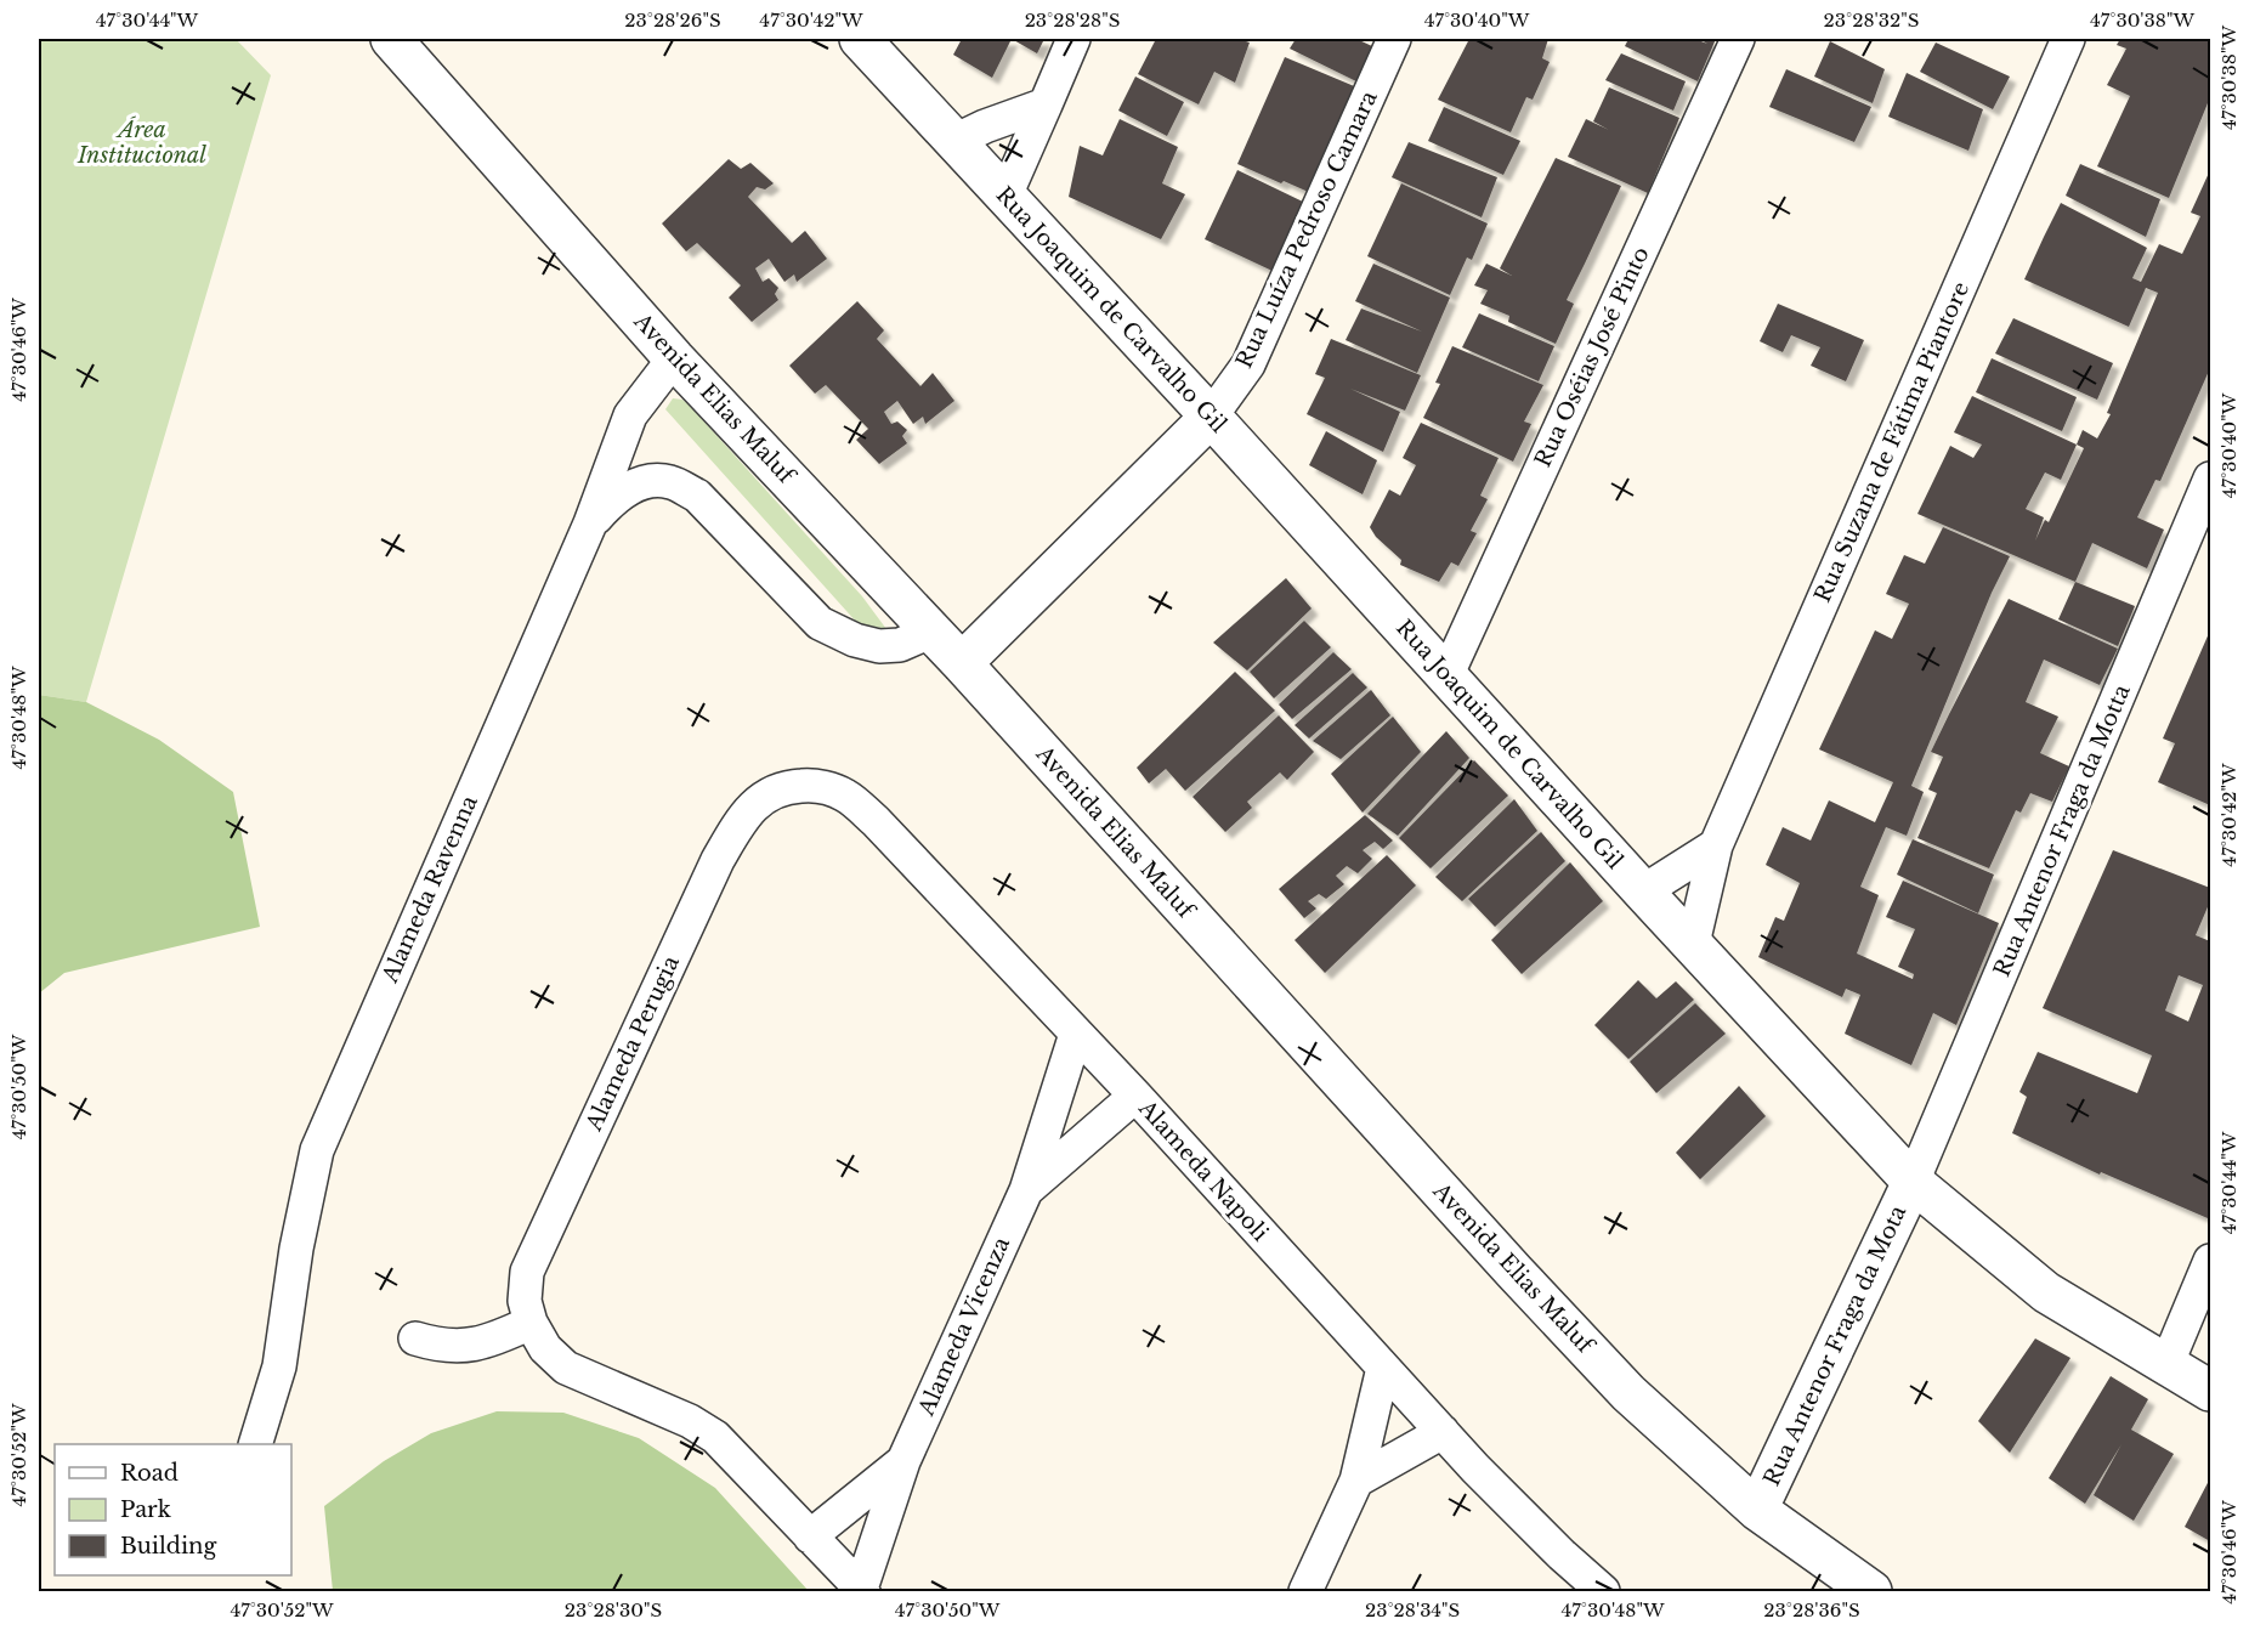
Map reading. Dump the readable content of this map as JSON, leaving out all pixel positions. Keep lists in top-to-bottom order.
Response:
{
  "streets": {
    "street": [
      "Rua Luíza Pedroso Camara",
      "Rua Joaquim de Carvalho Gil",
      "Rua Oséias José Pinto",
      "Avenida Elias Maluf",
      "Rua Suzana de Fátima Piantore",
      "Rua Antenor Fraga da Motta",
      "Alameda Ravenna",
      "Alameda Perugia",
      "Alameda Napoli",
      "Alameda Vicenza",
      "Rua Antenor Fraga da Mota"
    ]
  },
  "crossings": [
    ["Rua Luíza Pedroso Camara", "Rua Joaquim de Carvalho Gil"],
    ["Rua Luíza Pedroso Camara", "Avenida Elias Maluf"],
    ["Rua Joaquim de Carvalho Gil", "Rua Oséias José Pinto"],
    ["Rua Joaquim de Carvalho Gil", "Rua Suzana de Fátima Piantore"],
    ["Rua Joaquim de Carvalho Gil", "Rua Antenor Fraga da Motta"],
    ["Rua Joaquim de Carvalho Gil", "Rua Antenor Fraga da Mota"],
    ["Avenida Elias Maluf", "Alameda Ravenna"],
    ["Avenida Elias Maluf", "Rua Antenor Fraga da Mota"],
    ["Rua Antenor Fraga da Motta", "Rua Antenor Fraga da Mota"],
    ["Alameda Perugia", "Alameda Napoli"],
    ["Alameda Napoli", "Alameda Vicenza"]
  ],
  "parks": ["Área Institucional"],
  "legend": ["Road", "Park", "Building"],
  "coordinates": [
    "47°30'44\"W",
    "23°28'26\"S",
    "47°30'42\"W",
    "23°28'28\"S",
    "47°30'40\"W",
    "23°28'32\"S",
    "47°30'38\"W",
    "47°30'46\"W",
    "47°30'48\"W",
    "47°30'50\"W",
    "47°30'52\"W",
    "23°28'30\"S",
    "23°28'34\"S",
    "23°28'36\"S"
  ]
}
